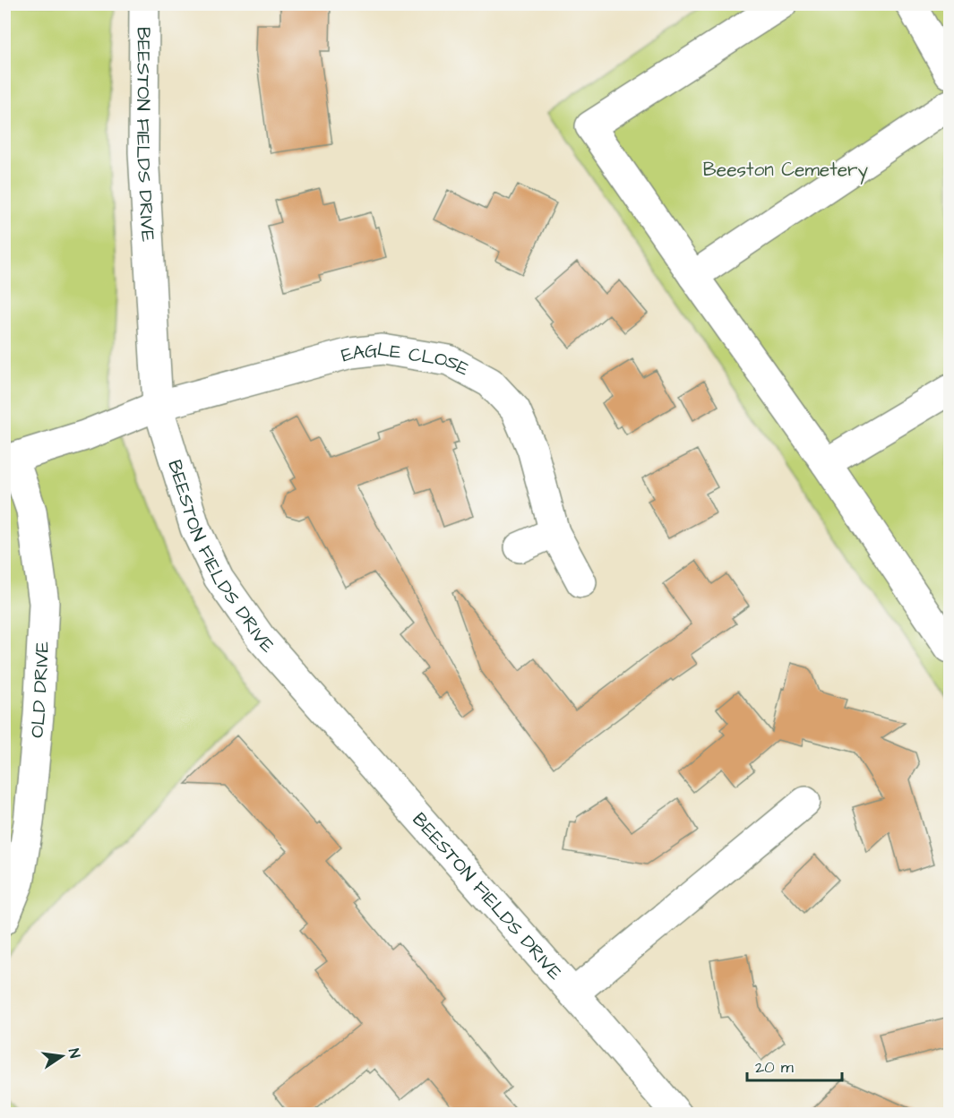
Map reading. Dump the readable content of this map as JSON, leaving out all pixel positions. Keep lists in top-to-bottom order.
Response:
{
  "streets": {
    "street": ["BEESTON FIELDS DRIVE", "EAGLE CLOSE", "OLD DRIVE"]
  },
  "crossings": [
    ["BEESTON FIELDS DRIVE", "EAGLE CLOSE"],
    ["EAGLE CLOSE", "OLD DRIVE"]
  ],
  "parks": ["Beeston Cemetery"],
  "scale_bar": "20 m",
  "north": "right"
}
